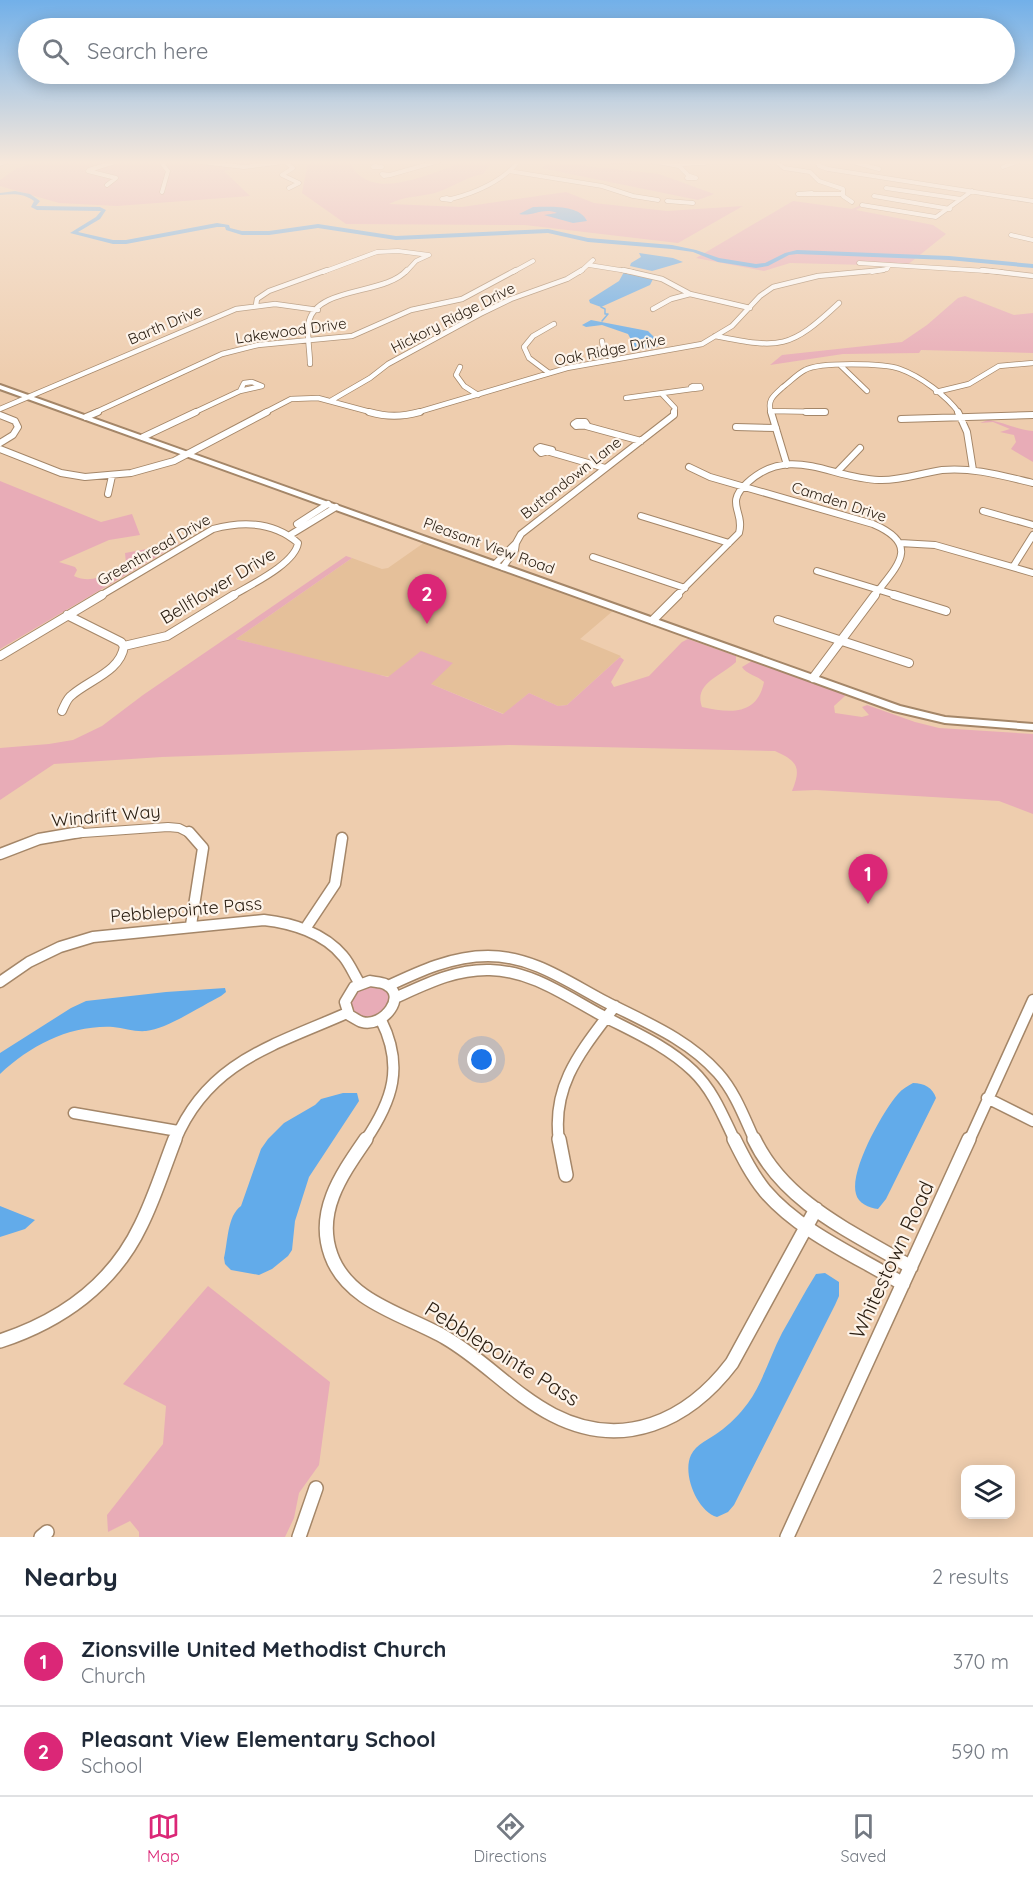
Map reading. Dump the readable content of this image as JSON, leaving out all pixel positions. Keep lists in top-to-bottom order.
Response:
{
  "streets": {
    "main road": ["Pleasant View Road"],
    "street": [
      "Hickory Ridge Drive",
      "Barth Drive",
      "Lakewood Drive",
      "Oak Ridge Drive",
      "Buttondown Lane",
      "Camden Drive",
      "Greenthread Drive",
      "Bellflower Drive",
      "Windrift Way",
      "Pebblepointe Pass",
      "Whitestown Road"
    ]
  },
  "crossings": [
    ["Hickory Ridge Drive", "Oak Ridge Drive"],
    ["Barth Drive", "Pleasant View Road"],
    ["Lakewood Drive", "Pleasant View Road"],
    ["Oak Ridge Drive", "Pleasant View Road"],
    ["Buttondown Lane", "Pleasant View Road"],
    ["Camden Drive", "Pleasant View Road"],
    ["Greenthread Drive", "Bellflower Drive"],
    ["Windrift Way", "Pebblepointe Pass"]
  ],
  "page": {
    "search": "Search here",
    "pins": ["2", "1"],
    "heading": ["Nearby", "2 results"],
    "list": [
      {
        "mark": "1",
        "name": "Zionsville United Methodist Church",
        "note": "Church",
        "value": "370 m"
      },
      {
        "mark": "2",
        "name": "Pleasant View Elementary School",
        "note": "School",
        "value": "590 m"
      }
    ],
    "nav": ["Map", "Directions", "Saved"]
  }
}
